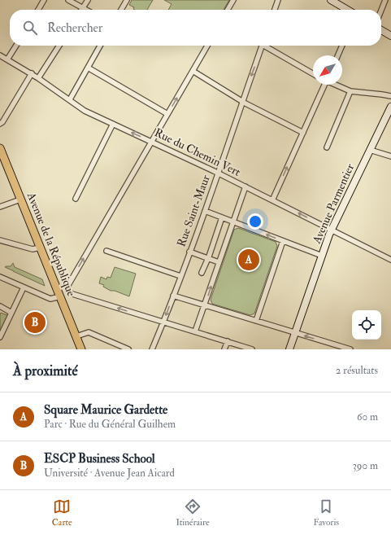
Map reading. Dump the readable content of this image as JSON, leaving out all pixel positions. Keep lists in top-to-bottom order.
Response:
{
  "streets": {
    "main road": ["Avenue de la République"],
    "street": ["Rue du Chemin Vert", "Avenue Parmentier", "Rue Saint-Maur"]
  },
  "crossings": [
    ["Rue du Chemin Vert", "Avenue Parmentier"],
    ["Rue du Chemin Vert", "Rue Saint-Maur"]
  ],
  "north": "bottom left",
  "page": {
    "search": "Rechercher",
    "pins": ["A", "B"],
    "heading": ["À proximité", "2 résultats"],
    "list": [
      {
        "mark": "A",
        "name": "Square Maurice Gardette",
        "note": "Parc · Rue du Général Guilhem",
        "value": "60 m"
      },
      {
        "mark": "B",
        "name": "ESCP Business School",
        "note": "Université · Avenue Jean Aicard",
        "value": "390 m"
      }
    ],
    "nav": ["Carte", "Itinéraire", "Favoris"]
  }
}
